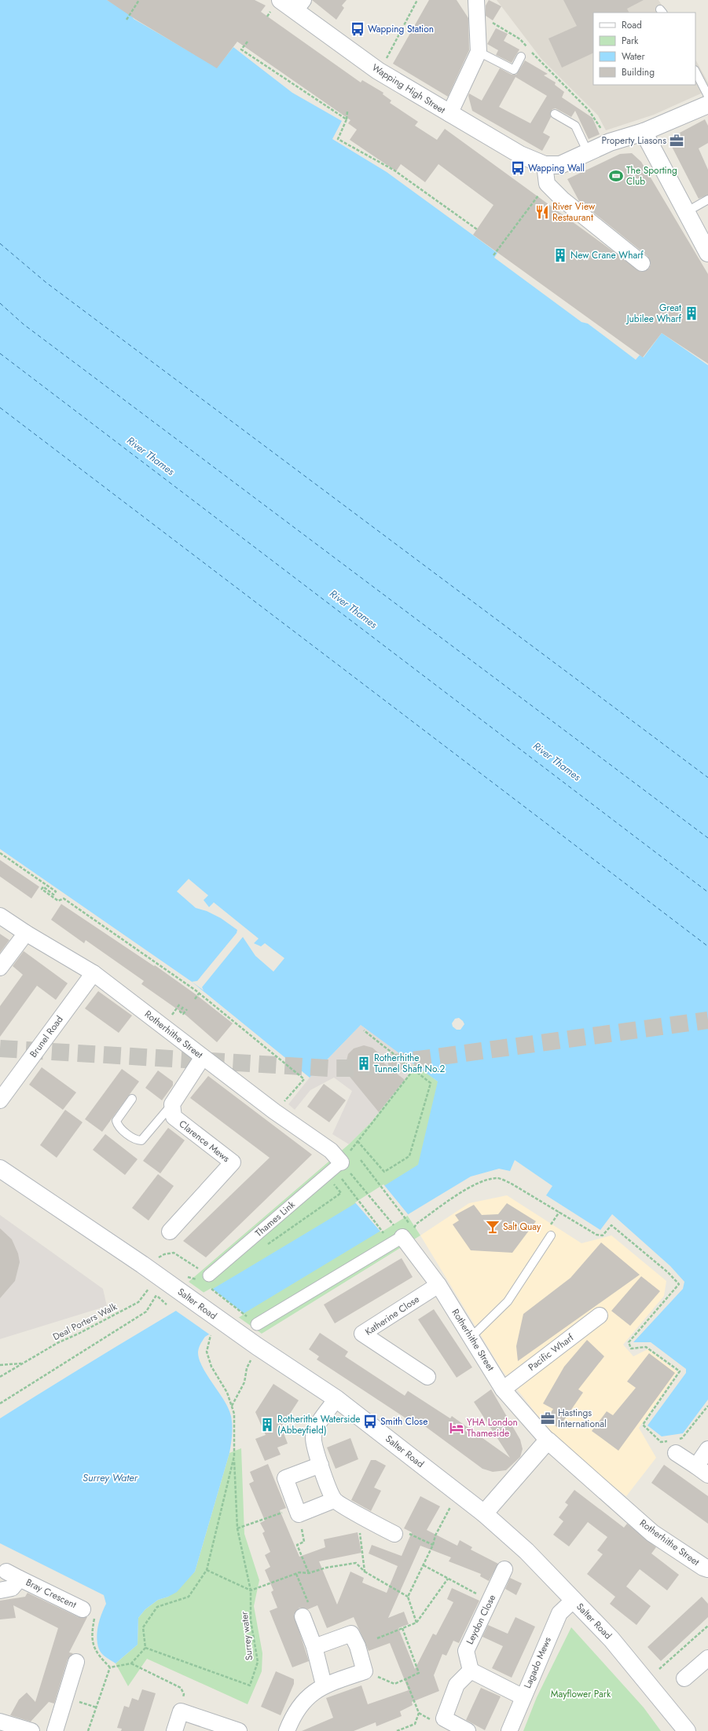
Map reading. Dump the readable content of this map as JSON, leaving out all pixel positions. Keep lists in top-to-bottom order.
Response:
{
  "streets": {
    "street": [
      "Wapping High Street",
      "Rotherhithe Street",
      "Brunel Road",
      "Clarence Mews",
      "Thames Link",
      "Salter Road",
      "Katherine Close",
      "Pacific Wharf",
      "Bray Crescent",
      "Leydon Close",
      "Lagado Mews"
    ],
    "path": ["Deal Porters Walk", "Surrey water"]
  },
  "crossings": [
    ["Rotherhithe Street", "Brunel Road"],
    ["Rotherhithe Street", "Thames Link"],
    ["Rotherhithe Street", "Katherine Close"],
    ["Rotherhithe Street", "Pacific Wharf"],
    ["Salter Road", "Lagado Mews"]
  ],
  "water": ["River Thames", "Surrey Water"],
  "parks": ["Mayflower Park"],
  "places": {
    "bus stop": ["Wapping Station", "Wapping Wall", "Smith Close"],
    "office": ["Property Liasons", "Hastings International"],
    "sports": ["The Sporting Club"],
    "restaurant": ["River View Restaurant"],
    "building": [
      "New Crane Wharf",
      "Great Jubilee Wharf",
      "Rotherhithe Tunnel Shaft No.2",
      "Rotherithe Waterside (Abbeyfield)"
    ],
    "bar": ["Salt Quay"],
    "hotel": ["YHA London Thameside"]
  },
  "legend": [
    "Road",
    "Park",
    "Water",
    "Building"
  ]
}
